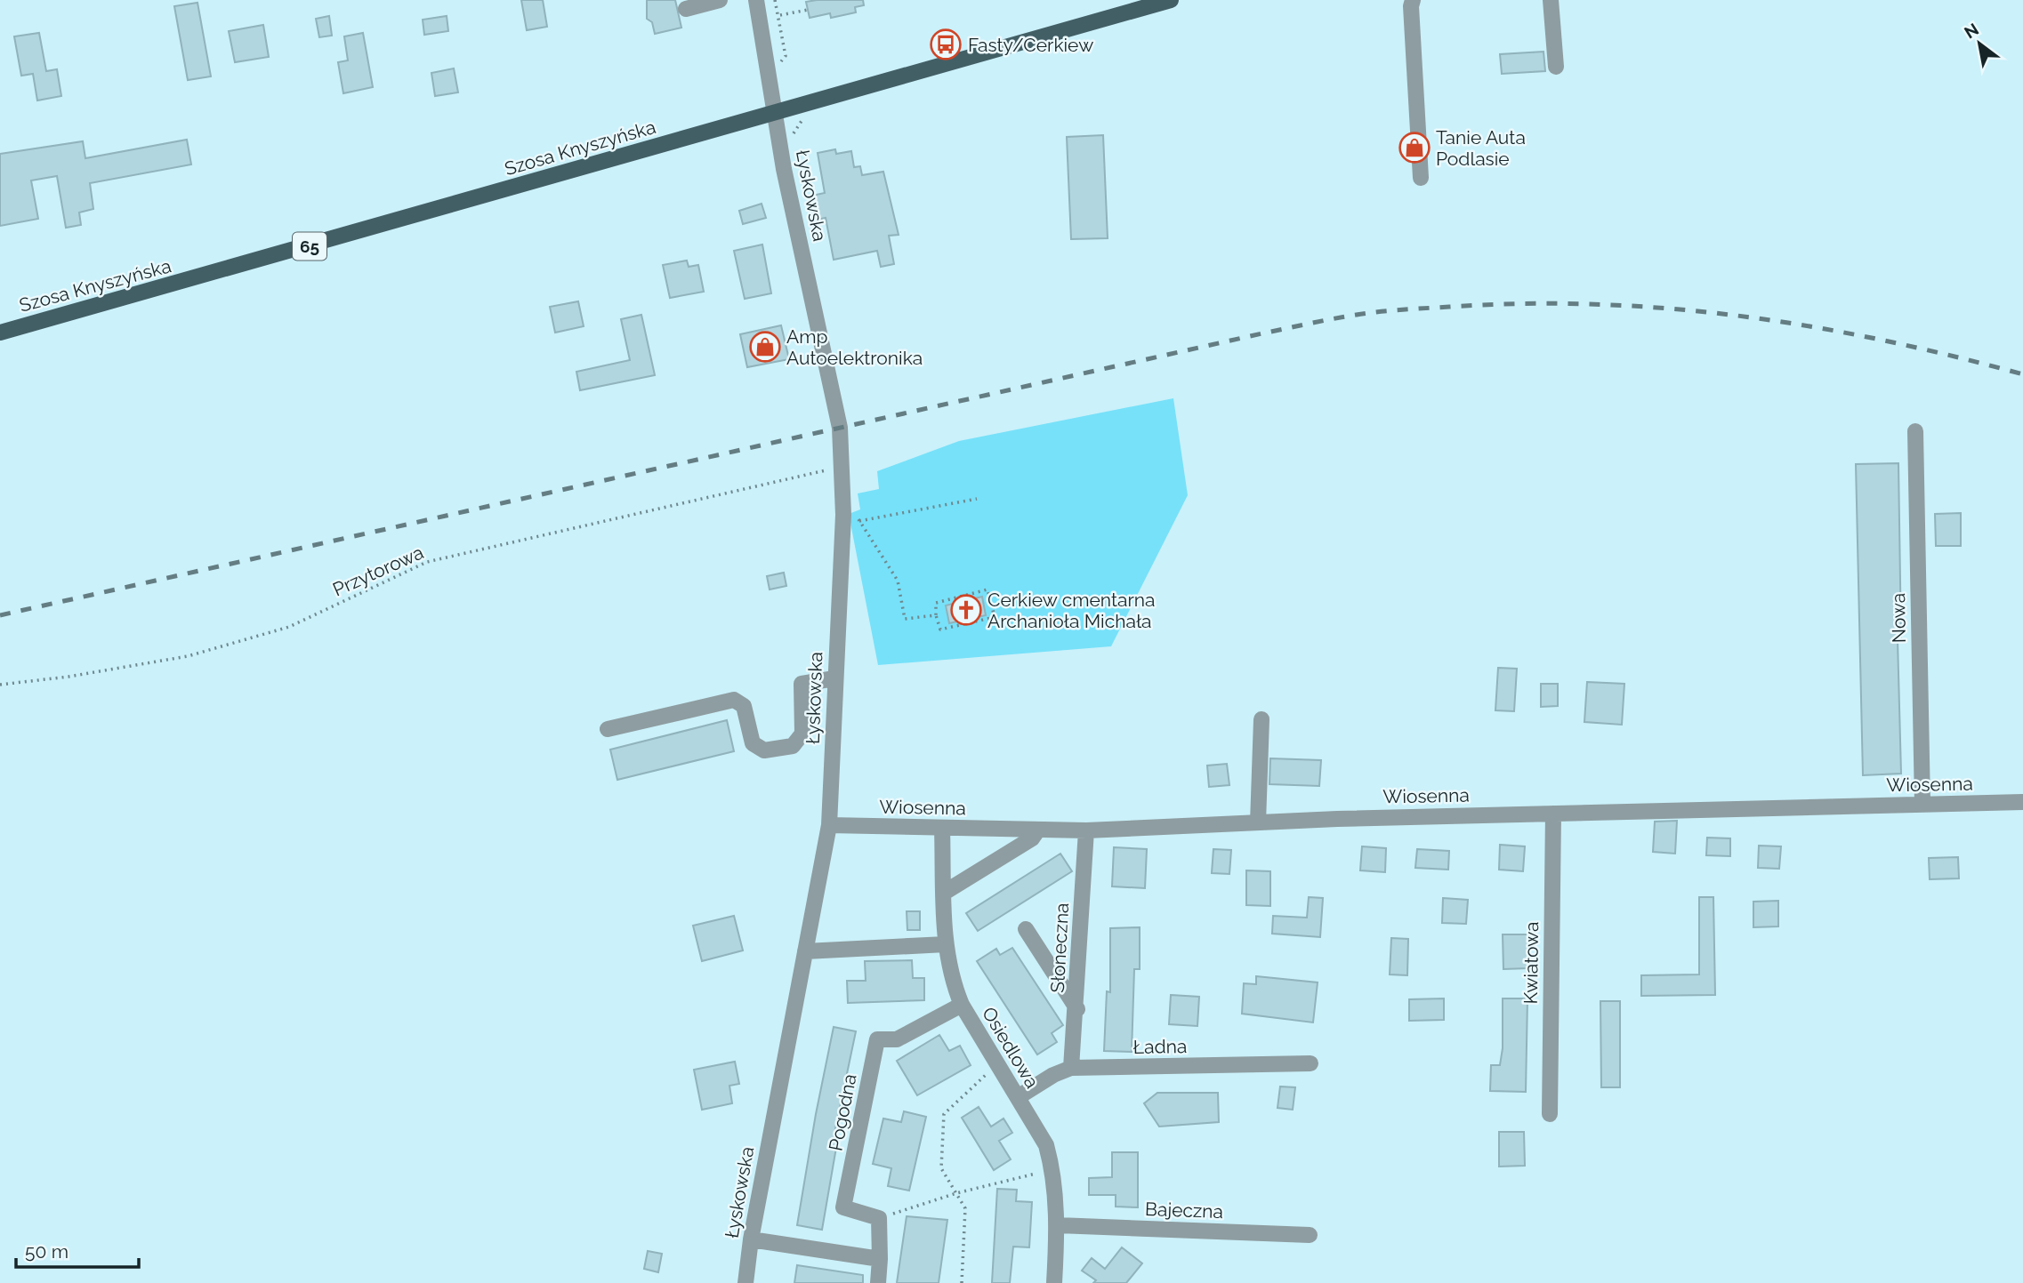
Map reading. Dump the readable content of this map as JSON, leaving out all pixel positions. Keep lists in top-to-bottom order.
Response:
{
  "streets": {
    "main road": ["Szosa Knyszyńska", "65"],
    "street": [
      "Łyskowska",
      "Nowa",
      "Wiosenna",
      "Słoneczna",
      "Kwiatowa",
      "Ładna",
      "Osiedlowa",
      "Pogodna",
      "Bajeczna"
    ],
    "path": ["Przytorowa"]
  },
  "crossings": [
    ["Szosa Knyszyńska", "Łyskowska"],
    ["Łyskowska", "Przytorowa"],
    ["Łyskowska", "Wiosenna"],
    ["Nowa", "Wiosenna"],
    ["Wiosenna", "Słoneczna"],
    ["Wiosenna", "Kwiatowa"],
    ["Wiosenna", "Osiedlowa"],
    ["Słoneczna", "Ładna"],
    ["Ładna", "Osiedlowa"],
    ["Osiedlowa", "Pogodna"],
    ["Osiedlowa", "Bajeczna"]
  ],
  "places": {
    "bus stop": ["Fasty/Cerkiew"],
    "shop": ["Tanie Auta Podlasie", "Amp Autoelektronika"],
    "church": ["Cerkiew cmentarna Archanioła Michała"]
  },
  "scale_bar": "50 m",
  "north": "top left"
}
